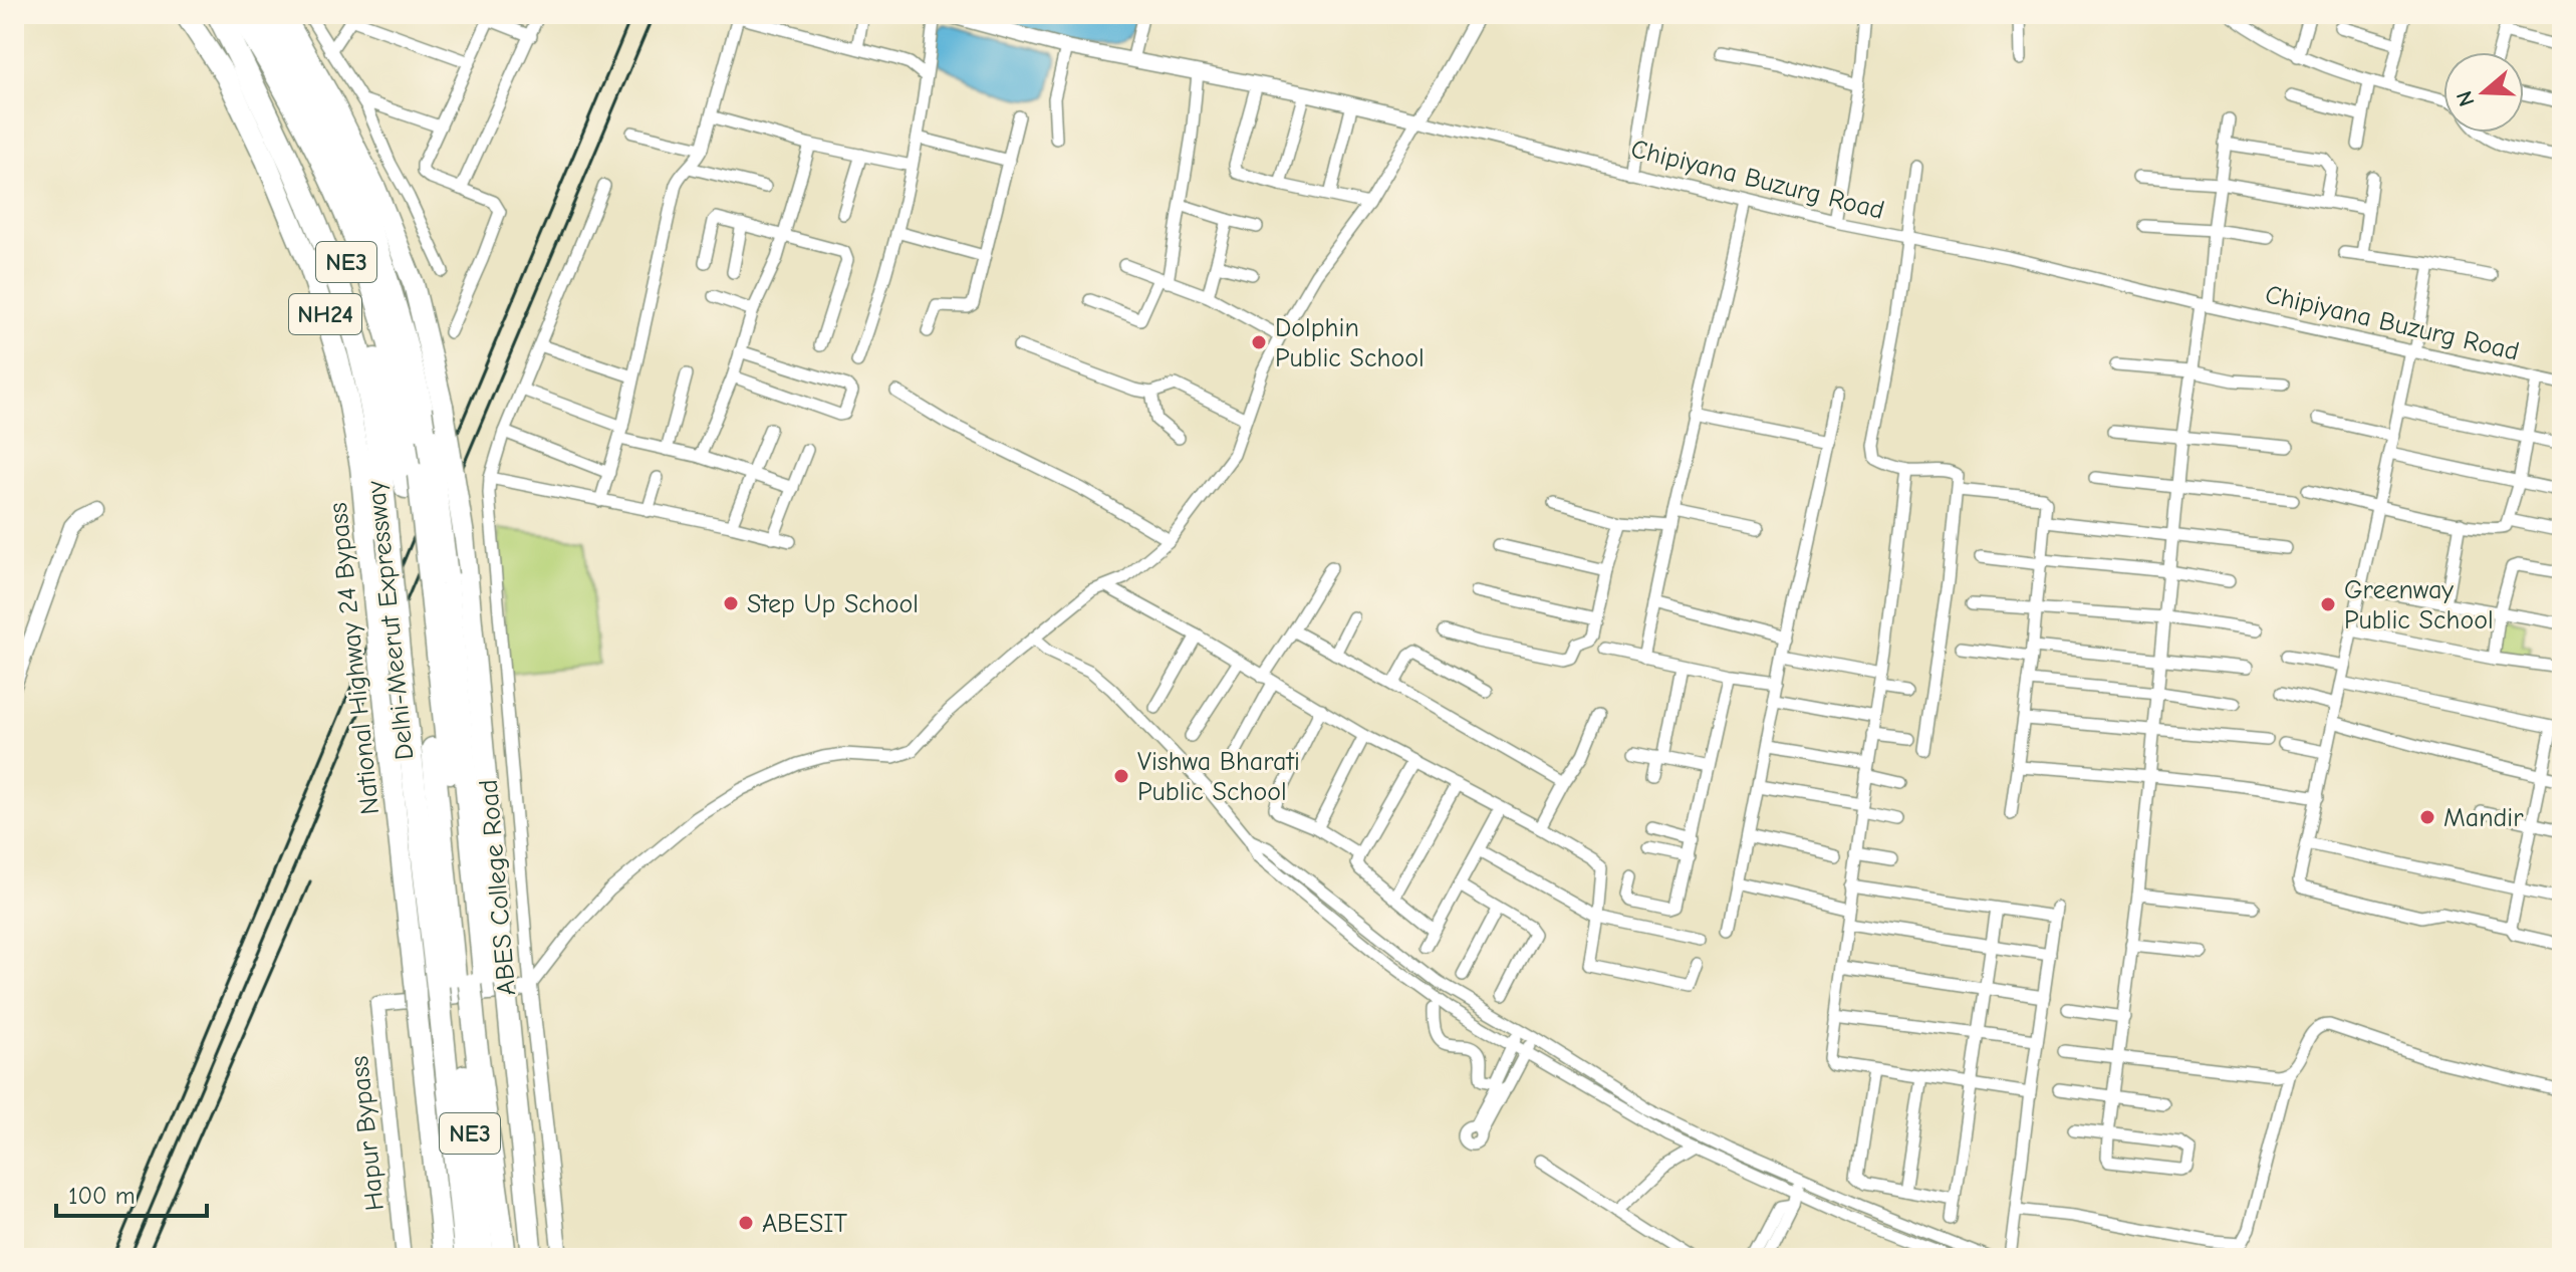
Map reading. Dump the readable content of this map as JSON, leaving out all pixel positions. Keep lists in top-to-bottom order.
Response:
{
  "streets": {
    "highway": [
      "NE3",
      "NH24",
      "Delhi-Meerut Expressway",
      "National Highway 24 Bypass"
    ],
    "street": ["Chipiyana Buzurg Road", "ABES College Road", "Hapur Bypass"]
  },
  "crossings": [
    ["ABES College Road", "Hapur Bypass"]
  ],
  "places": [
    "Dolphin Public School",
    "Step Up School",
    "Greenway Public School",
    "Vishwa Bharati Public School",
    "Mandir",
    "ABESIT"
  ],
  "scale_bar": "100 m",
  "north": "left"
}
